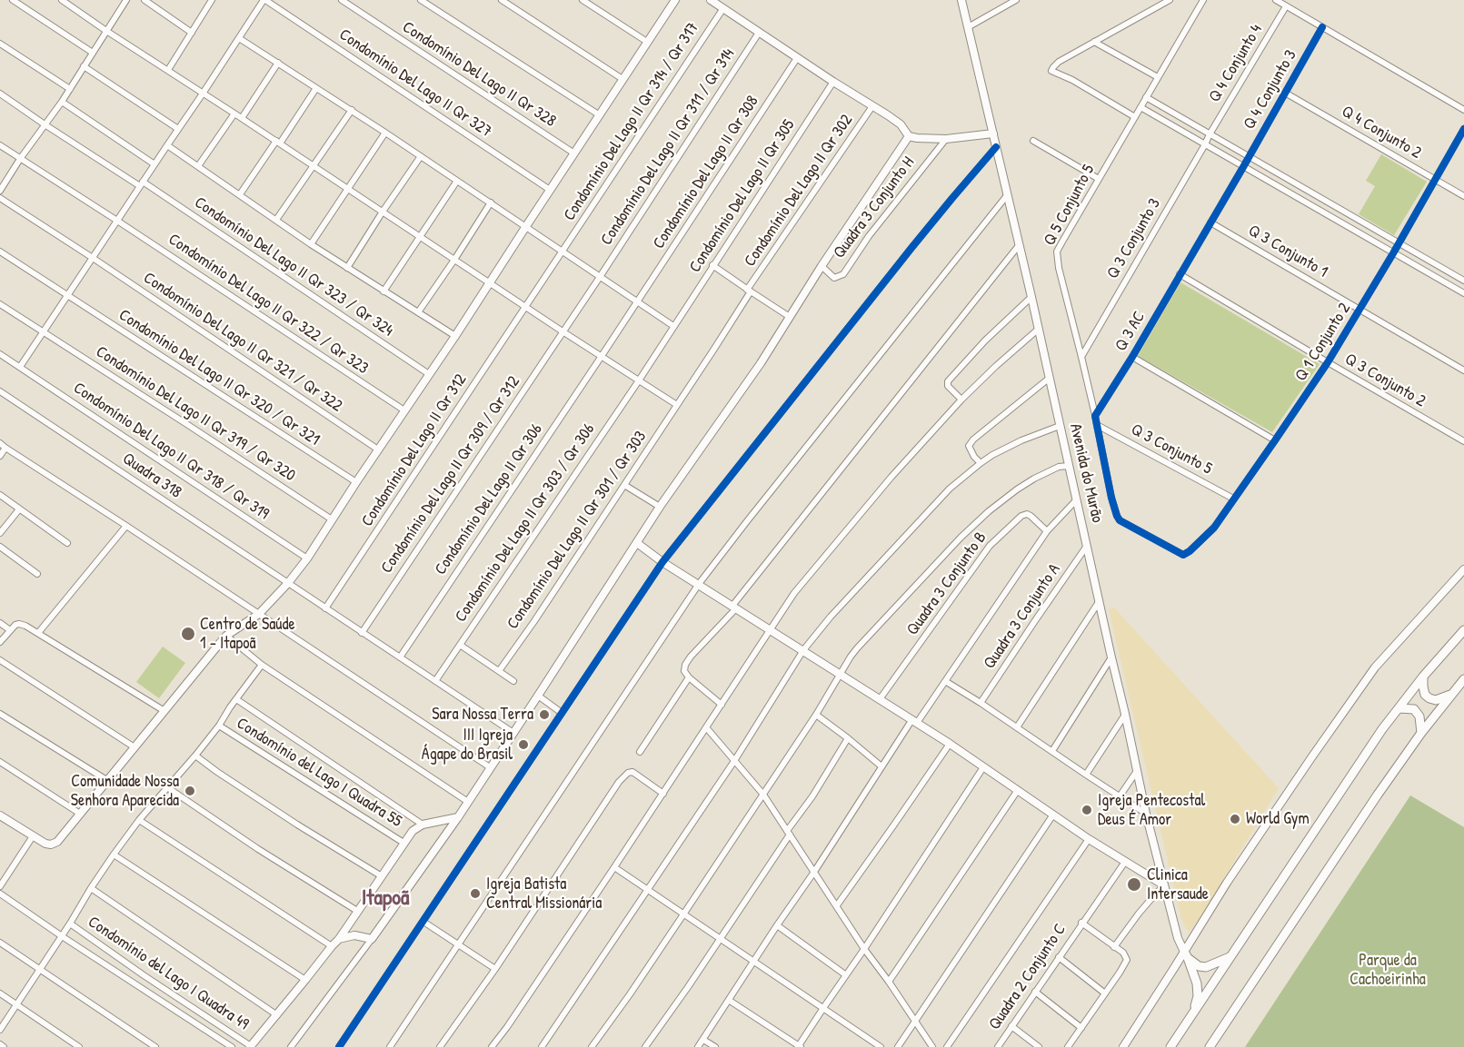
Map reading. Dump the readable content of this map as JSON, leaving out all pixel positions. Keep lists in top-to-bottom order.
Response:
{
  "streets": {
    "street": [
      "Q 4 Conjunto 4",
      "Condomínio Del Lago II Qr 328",
      "Condomínio Del Lago II Qr 327",
      "Q 4 Conjunto 3",
      "Condomínio Del Lago II Qr 314 / Qr 317",
      "Q 4 Conjunto 2",
      "Condomínio Del Lago II Qr 311 / Qr 314",
      "Condomínio Del Lago II Qr 308",
      "Condomínio Del Lago II Qr 302",
      "Condomínio Del Lago II Qr 305",
      "Q 5 Conjunto 5",
      "Quadra 3 Conjunto H",
      "Q 3 Conjunto 3",
      "Q 3 Conjunto 1",
      "Condomínio Del Lago II Qr 323 / Qr 324",
      "Condomínio Del Lago II Qr 322 / Qr 323",
      "Q 3 AC",
      "Condomínio Del Lago II Qr 321 / Qr 322",
      "Q 1 Conjunto 2",
      "Condomínio Del Lago II Qr 320 / Qr 321",
      "Q 3 Conjunto 2",
      "Condomínio Del Lago II Qr 319 / Qr 320",
      "Q 3 Conjunto 5",
      "Condomínio Del Lago II Qr 312",
      "Condomínio Del Lago II Qr 318 / Qr 319",
      "Avenida do Murão",
      "Condomínio Del Lago II Qr 309 / Qr 312",
      "Quadra 318",
      "Condomínio Del Lago II Qr 306",
      "Condomínio Del Lago II Qr 303 / Qr 306",
      "Condomínio Del Lago II Qr 301 / Qr 303",
      "Quadra 3 Conjunto B",
      "Quadra 3 Conjunto A",
      "Condomínio del Lago I Quadra 55",
      "Condomínio del Lago I Quadra 49",
      "Quadra 2 Conjunto C"
    ]
  },
  "crossings": [
    ["Q 4 Conjunto 4", "Q 3 Conjunto 3"],
    ["Q 4 Conjunto 3", "Q 4 Conjunto 2"],
    ["Q 4 Conjunto 3", "Q 3 AC"],
    ["Condomínio Del Lago II Qr 314 / Qr 317", "Condomínio Del Lago II Qr 312"],
    ["Q 4 Conjunto 2", "Q 1 Conjunto 2"],
    ["Condomínio Del Lago II Qr 311 / Qr 314", "Condomínio Del Lago II Qr 309 / Qr 312"],
    ["Condomínio Del Lago II Qr 308", "Condomínio Del Lago II Qr 306"],
    ["Condomínio Del Lago II Qr 302", "Condomínio Del Lago II Qr 301 / Qr 303"],
    ["Condomínio Del Lago II Qr 305", "Condomínio Del Lago II Qr 303 / Qr 306"],
    ["Q 5 Conjunto 5", "Q 3 Conjunto 3"],
    ["Q 5 Conjunto 5", "Q 3 AC"],
    ["Quadra 3 Conjunto H", "Avenida do Murão"],
    ["Q 3 Conjunto 1", "Q 3 AC"],
    ["Q 3 Conjunto 1", "Q 1 Conjunto 2"],
    ["Q 3 AC", "Q 1 Conjunto 2"],
    ["Q 3 AC", "Q 3 Conjunto 2"],
    ["Q 1 Conjunto 2", "Q 3 Conjunto 2"],
    ["Q 1 Conjunto 2", "Q 3 Conjunto 5"],
    ["Condomínio Del Lago II Qr 312", "Quadra 318"],
    ["Avenida do Murão", "Quadra 3 Conjunto A"],
    ["Condomínio Del Lago II Qr 309 / Qr 312", "Quadra 318"],
    ["Quadra 318", "Condomínio Del Lago II Qr 306"],
    ["Quadra 318", "Condomínio Del Lago II Qr 303 / Qr 306"]
  ],
  "districts": ["Itapoã"],
  "parks": ["Parque da Cachoeirinha"],
  "places": [
    "Centro de Saúde 1 - Itapoã",
    "Sara Nossa Terra",
    "III Igreja Ágape do Brasil",
    "Comunidade Nossa Senhora Aparecida",
    "Igreja Pentecostal Deus É Amor",
    "World Gym",
    "Clinica Intersaude",
    "Igreja Batista Central Missionária"
  ]
}
